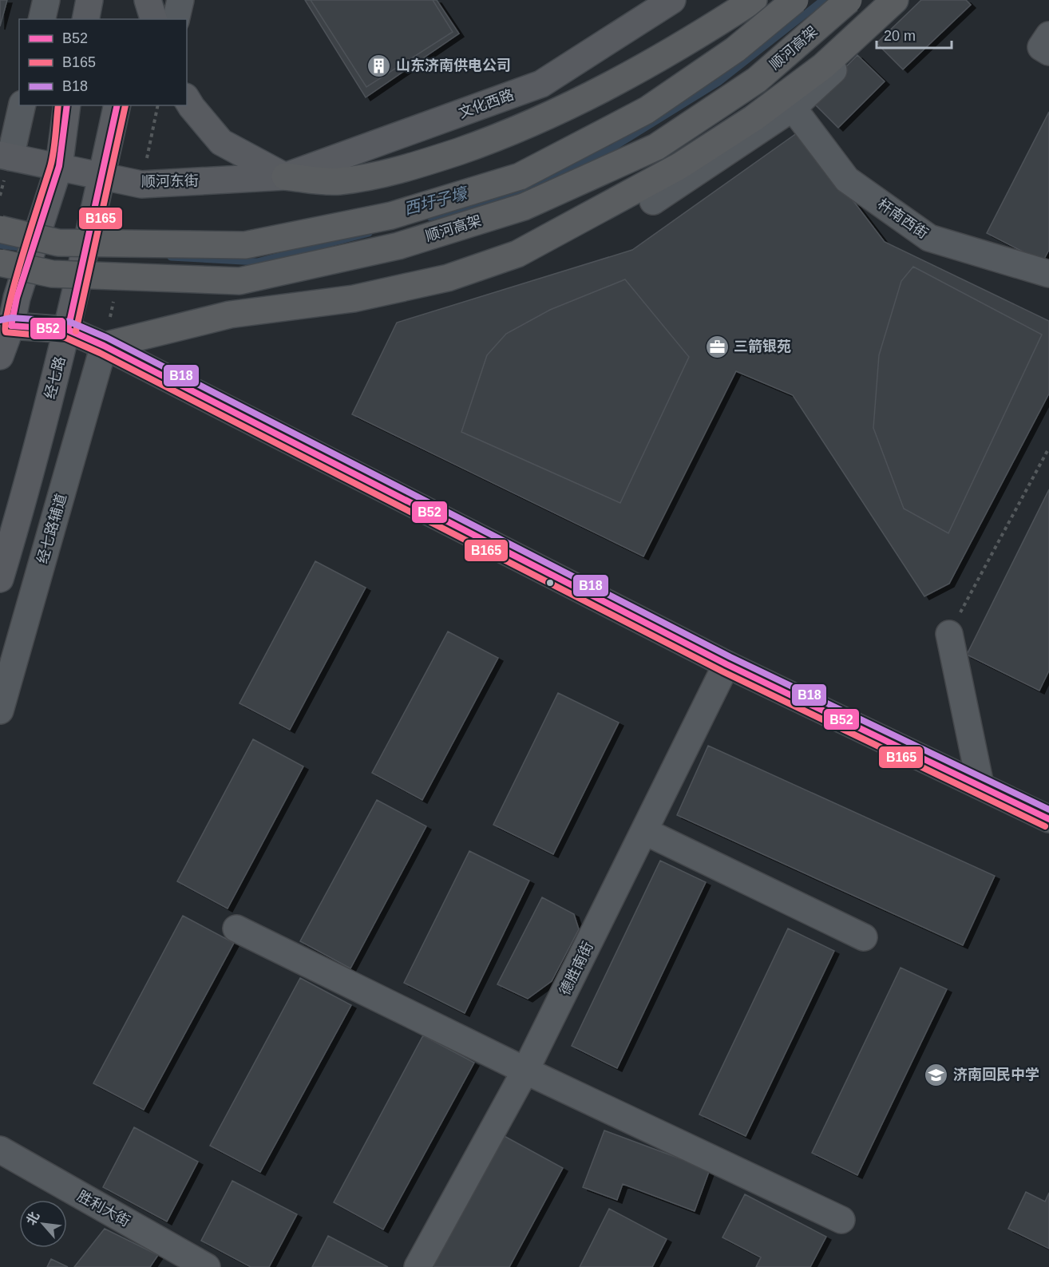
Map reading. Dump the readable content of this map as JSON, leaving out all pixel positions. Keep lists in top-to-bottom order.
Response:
{
  "streets": {
    "highway": ["顺河高架"],
    "main road": ["文化西路", "顺河东街", "经七路"],
    "street": [
      "杆南西街",
      "经七路辅道",
      "德胜南街",
      "胜利大街"
    ]
  },
  "crossings": [
    ["文化西路", "顺河东街"],
    ["顺河东街", "经七路"]
  ],
  "water": ["西圩子壕"],
  "places": {
    "building": ["山东济南供电公司"],
    "office": ["三箭银苑"],
    "school or university": ["济南回民中学"]
  },
  "lines": ["transit line B52", "transit line B165", "transit line B18"],
  "legend": ["B52", "B165", "B18"],
  "scale_bar": "20 m",
  "north": "top left"
}
